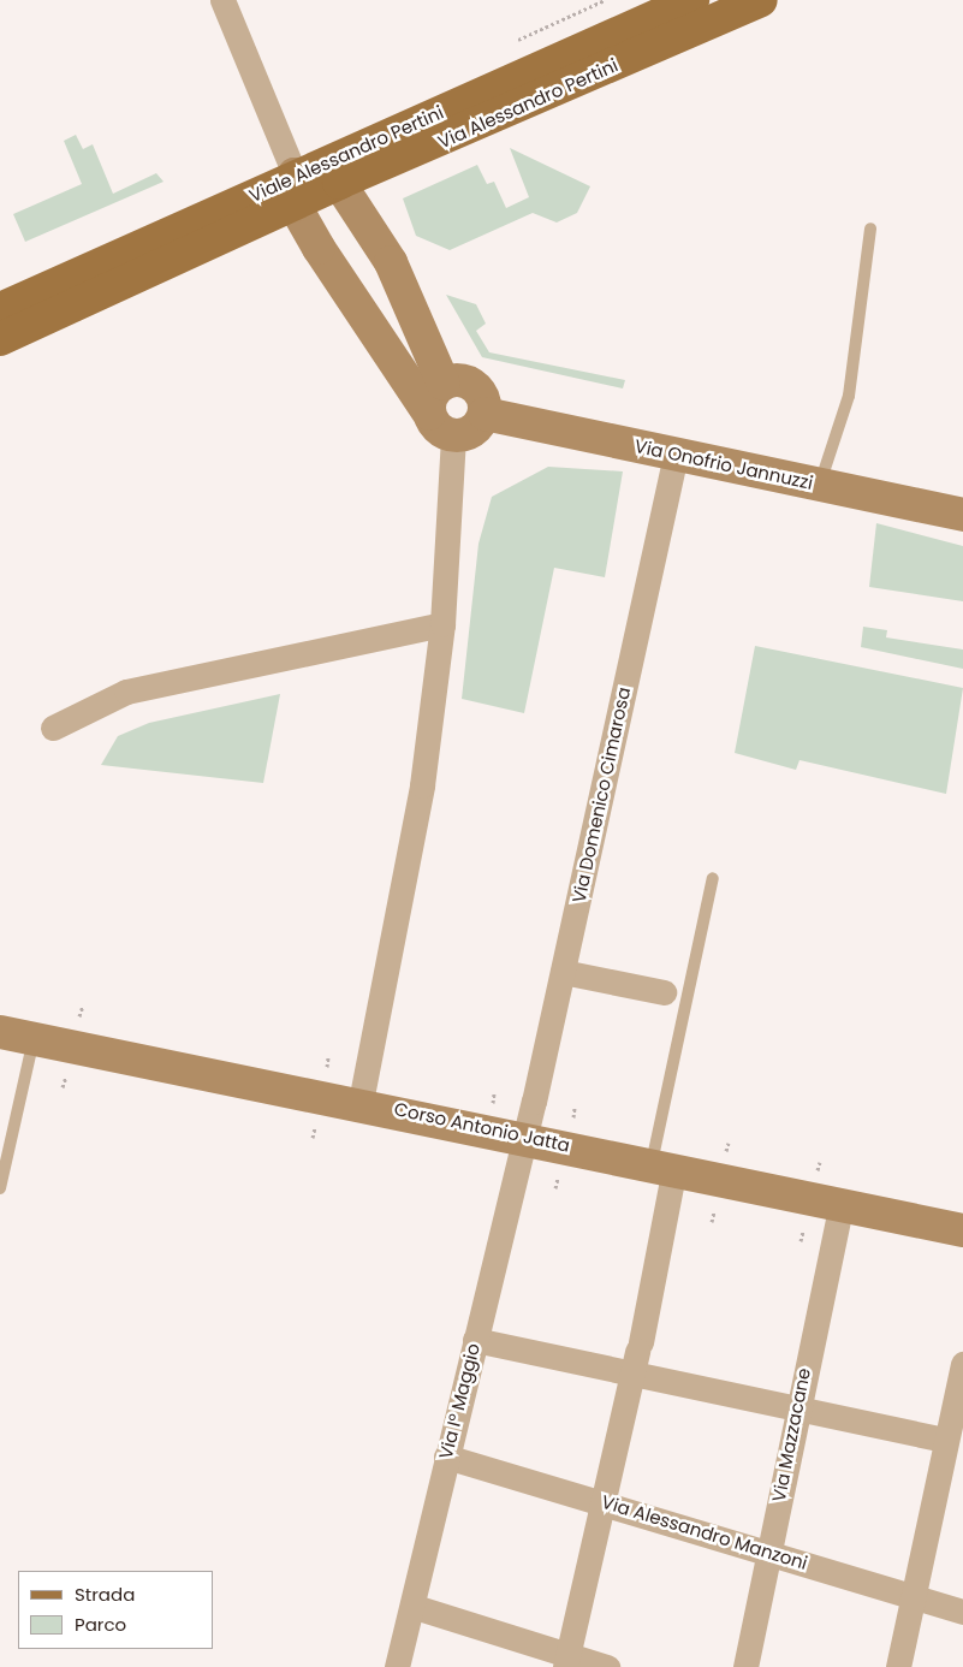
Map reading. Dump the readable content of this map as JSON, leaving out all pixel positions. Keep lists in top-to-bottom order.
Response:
{
  "streets": {
    "main road": ["Via Alessandro Pertini", "Viale Alessandro Pertini"],
    "street": [
      "Via Onofrio Jannuzzi",
      "Via Domenico Cimarosa",
      "Corso Antonio Jatta",
      "Via I° Maggio",
      "Via Mazzacane",
      "Via Alessandro Manzoni"
    ]
  },
  "crossings": [
    ["Via Onofrio Jannuzzi", "Via Domenico Cimarosa"],
    ["Via Domenico Cimarosa", "Corso Antonio Jatta"],
    ["Via Domenico Cimarosa", "Via I° Maggio"],
    ["Corso Antonio Jatta", "Via I° Maggio"],
    ["Corso Antonio Jatta", "Via Mazzacane"],
    ["Via I° Maggio", "Via Alessandro Manzoni"],
    ["Via Mazzacane", "Via Alessandro Manzoni"]
  ],
  "legend": ["Strada", "Parco"]
}
